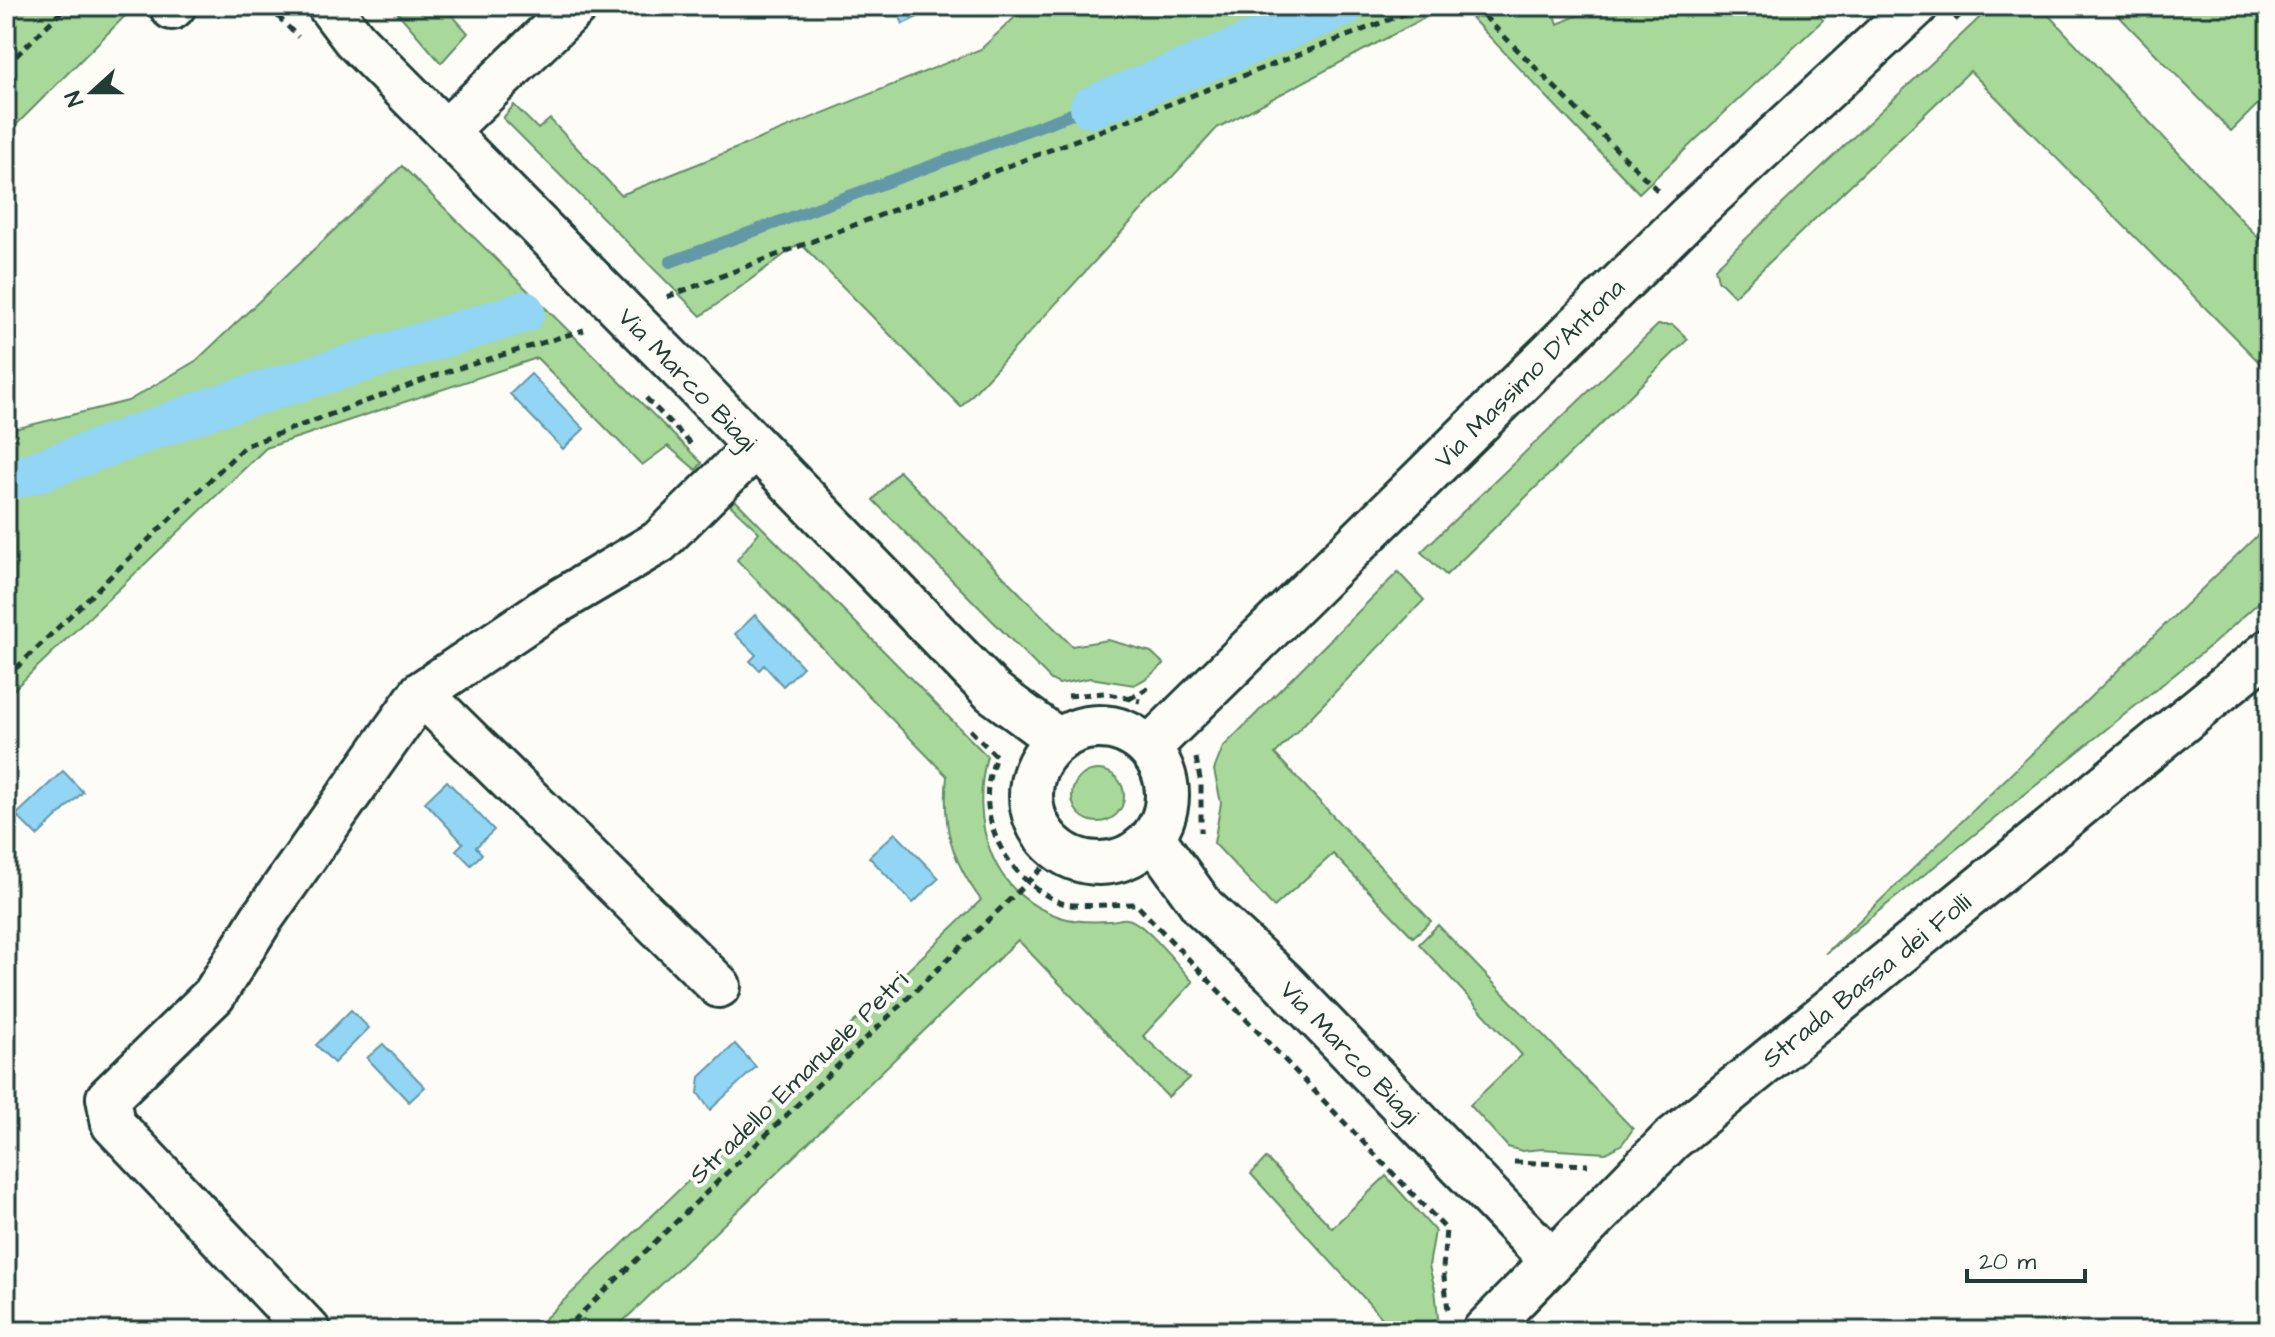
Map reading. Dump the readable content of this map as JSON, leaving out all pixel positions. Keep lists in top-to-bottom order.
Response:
{
  "streets": {
    "street": ["Via Massimo D'Antona", "Via Marco Biagi", "Strada Bassa dei Folli"],
    "path": ["Stradello Emanuele Petri"]
  },
  "crossings": [
    ["Via Massimo D'Antona", "Via Marco Biagi"],
    ["Via Massimo D'Antona", "Stradello Emanuele Petri"],
    ["Via Marco Biagi", "Strada Bassa dei Folli"],
    ["Via Marco Biagi", "Stradello Emanuele Petri"]
  ],
  "scale_bar": "20 m",
  "north": "left"
}
